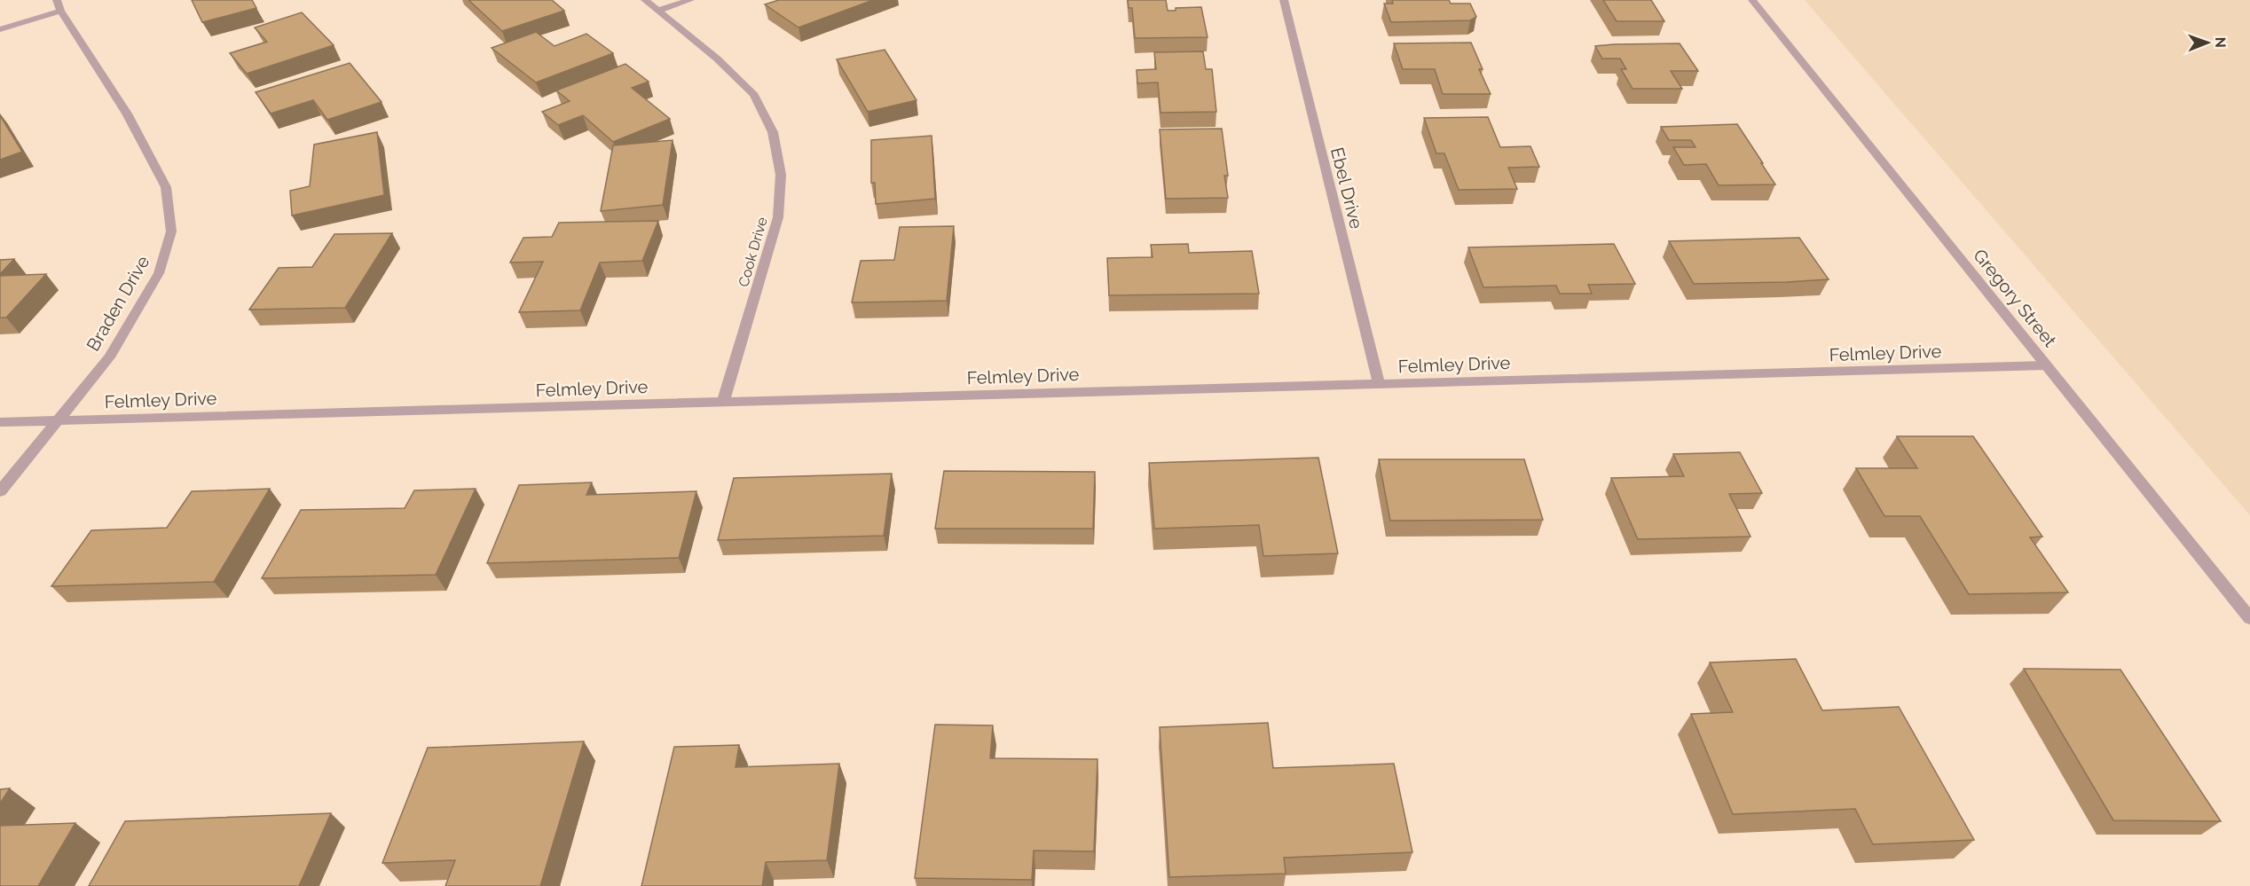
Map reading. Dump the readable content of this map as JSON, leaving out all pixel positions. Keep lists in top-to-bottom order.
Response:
{
  "streets": {
    "street": [
      "Ebel Drive",
      "Cook Drive",
      "Gregory Street",
      "Braden Drive",
      "Felmley Drive"
    ]
  },
  "crossings": [
    ["Ebel Drive", "Felmley Drive"],
    ["Cook Drive", "Felmley Drive"],
    ["Gregory Street", "Felmley Drive"],
    ["Braden Drive", "Felmley Drive"]
  ],
  "north": "right"
}
